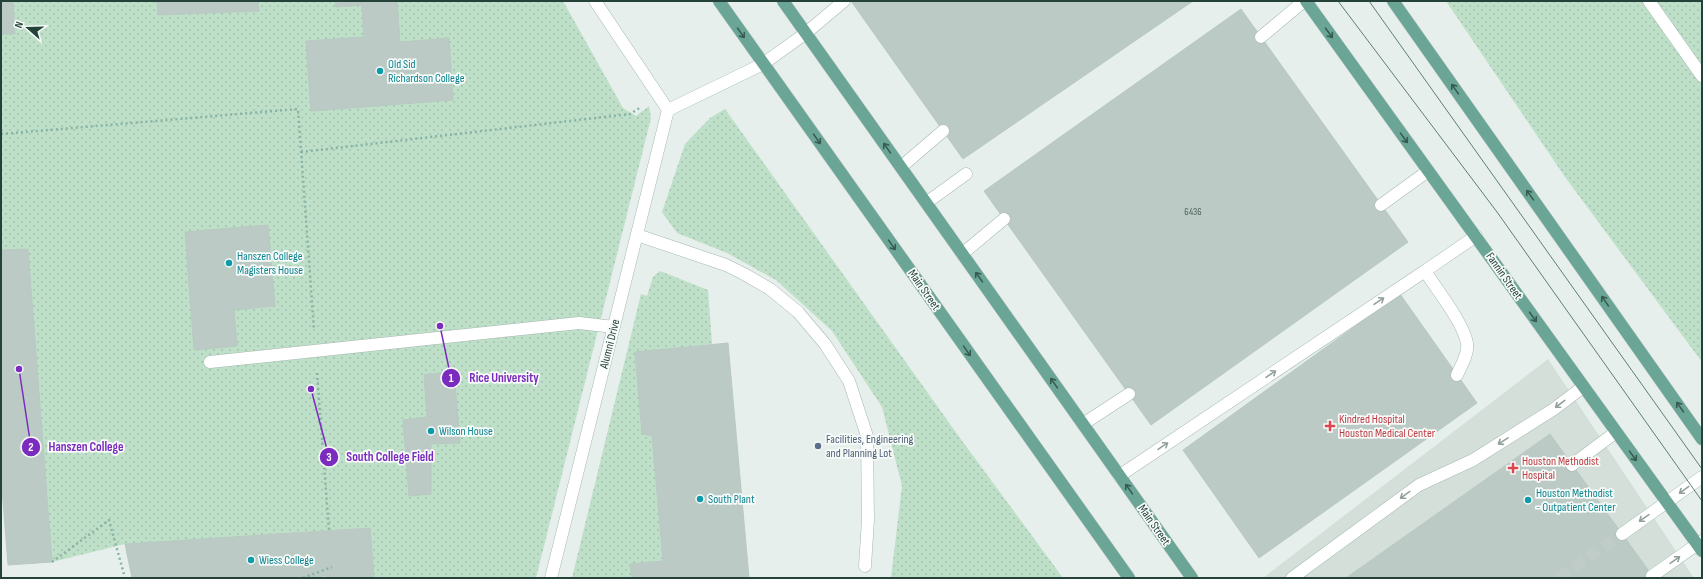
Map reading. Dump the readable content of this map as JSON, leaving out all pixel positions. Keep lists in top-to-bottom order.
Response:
{
  "streets": {
    "main road": ["Fannin Street", "Main Street"],
    "street": ["Alumni Drive"]
  },
  "places": {
    "other": [
      "Old Sid Richardson College",
      "Hanszen College Magisters House",
      "Rice University",
      "Hanszen College",
      "South College Field",
      "Wilson House",
      "Facilities, Engineering and Planning Lot",
      "South Plant",
      "Houston Methodist - Outpatient Center",
      "Wiess College"
    ],
    "health": ["Kindred Hospital Houston Medical Center", "Houston Methodist Hospital"]
  },
  "house_numbers": ["6436"],
  "north": "left"
}
